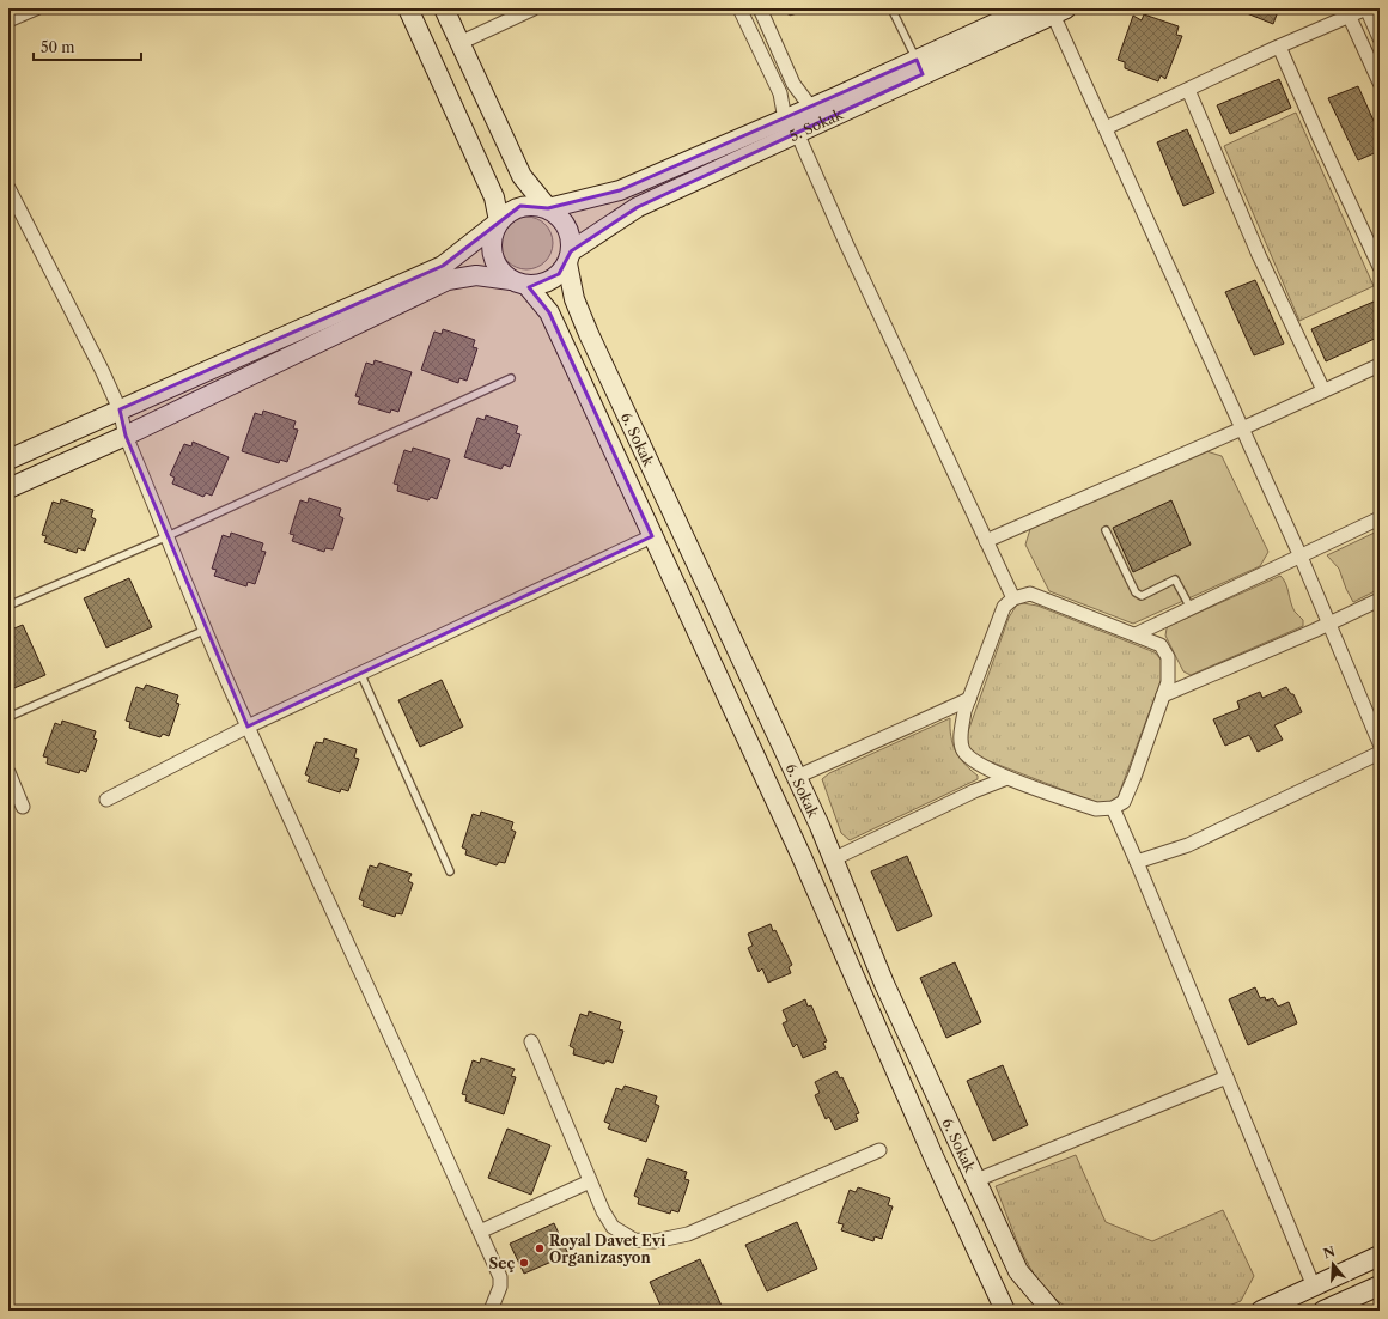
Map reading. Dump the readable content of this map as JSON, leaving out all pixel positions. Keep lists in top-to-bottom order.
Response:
{
  "streets": {
    "street": ["5. Sokak", "6. Sokak"]
  },
  "crossings": [
    ["5. Sokak", "6. Sokak"]
  ],
  "places": ["Royal Davet Evi Organizasyon", "Seç"],
  "scale_bar": "50 m",
  "north": "top"
}
